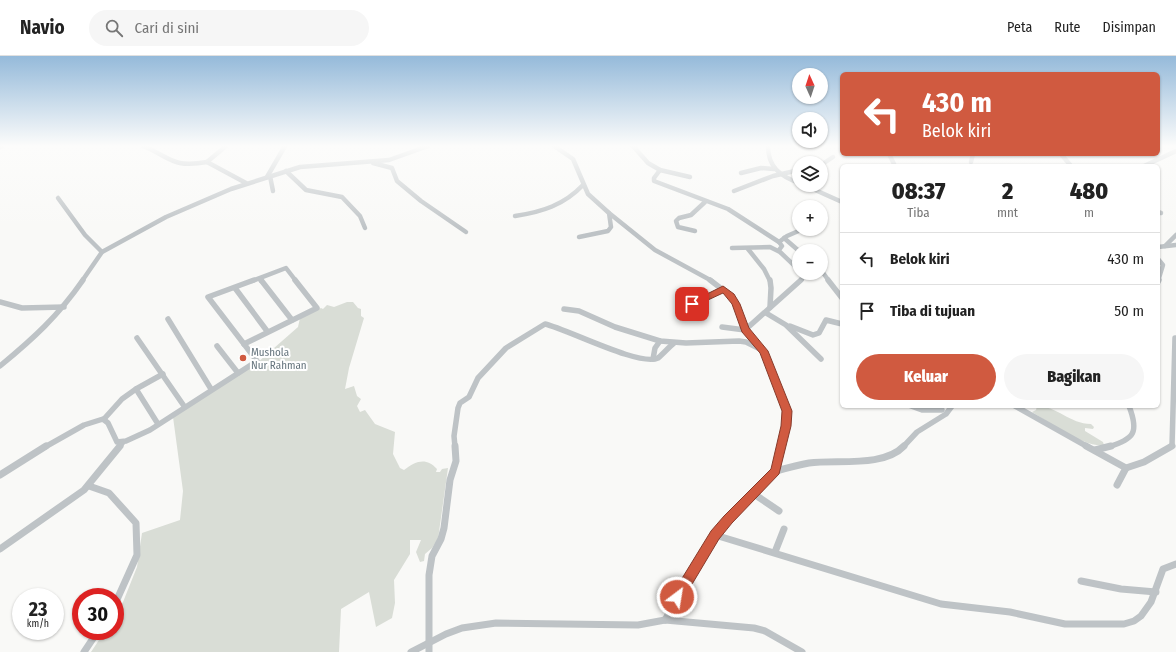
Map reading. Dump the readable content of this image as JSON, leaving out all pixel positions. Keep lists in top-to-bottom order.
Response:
{
  "places": ["Mushola Nur Rahman"],
  "north": "top",
  "page": {
    "header": "Navio",
    "search": "Cari di sini",
    "nav": ["Peta", "Rute", "Disimpan"],
    "map_buttons": ["+", "−"],
    "turn": ["430 m", "Belok kiri"],
    "eta": [
      "08:37",
      "Tiba",
      "2",
      "mnt",
      "480",
      "m"
    ],
    "list": [
      {
        "name": "Belok kiri",
        "value": "430 m"
      },
      {
        "name": "Tiba di tujuan",
        "value": "50 m"
      }
    ],
    "buttons": ["Keluar", "Bagikan"],
    "speed": "23 km/h",
    "limit": "30"
  }
}
